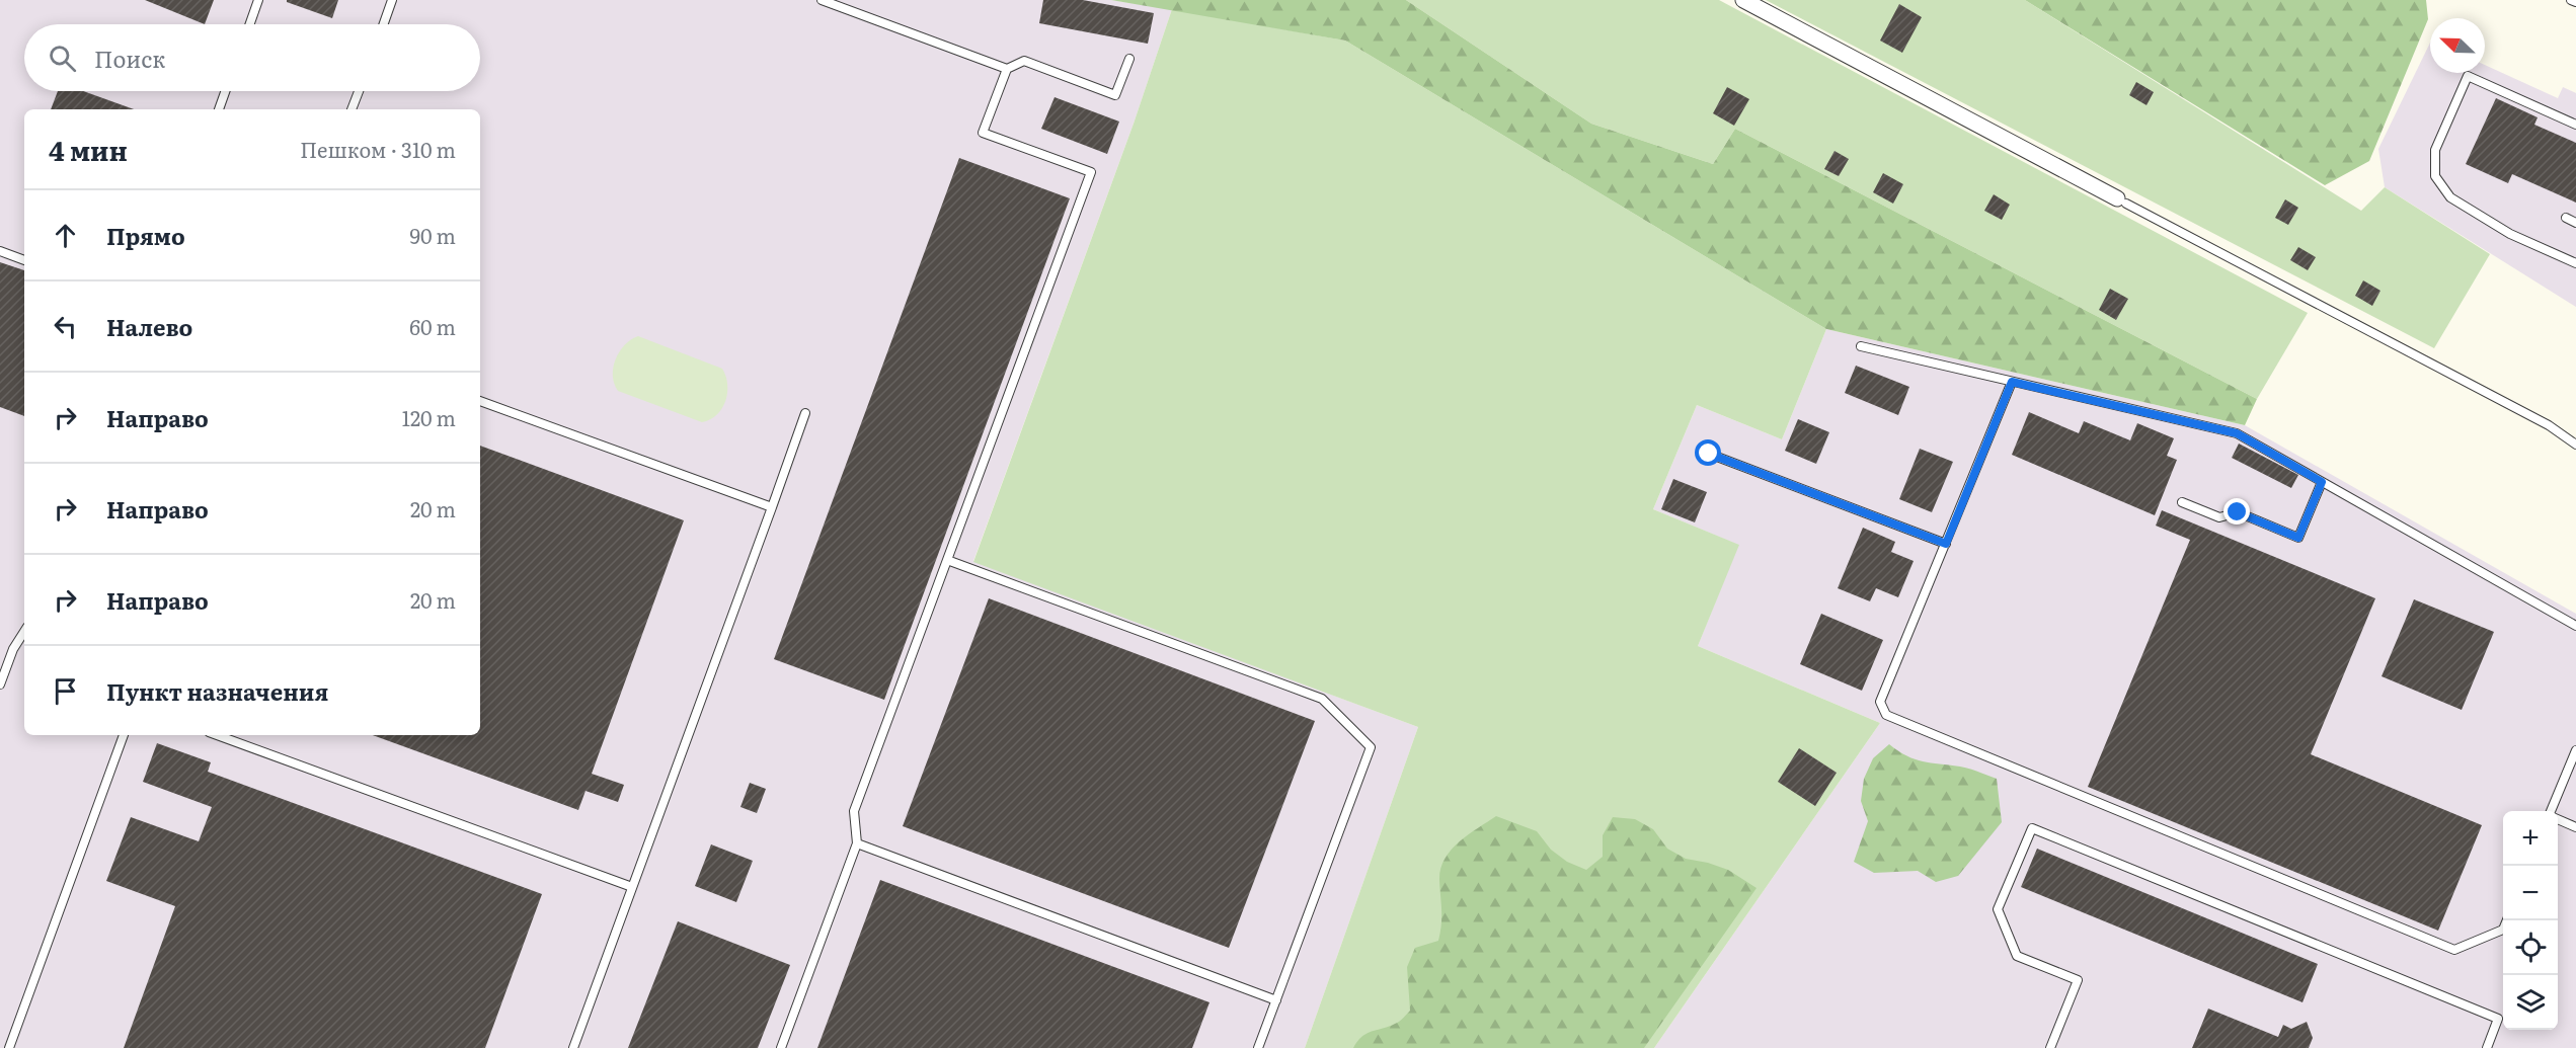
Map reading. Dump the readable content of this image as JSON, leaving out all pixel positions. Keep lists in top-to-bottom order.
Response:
{
  "north": "top left",
  "page": {
    "search": "Поиск",
    "heading": ["4 мин", "Пешком · 310 m"],
    "list": [
      ["Прямо", "90 m"],
      ["Налево", "60 m"],
      ["Направо", "120 m"],
      ["Направо", "20 m"],
      ["Направо", "20 m"],
      "Пункт назначения"
    ],
    "map_buttons": ["+", "−"]
  }
}
